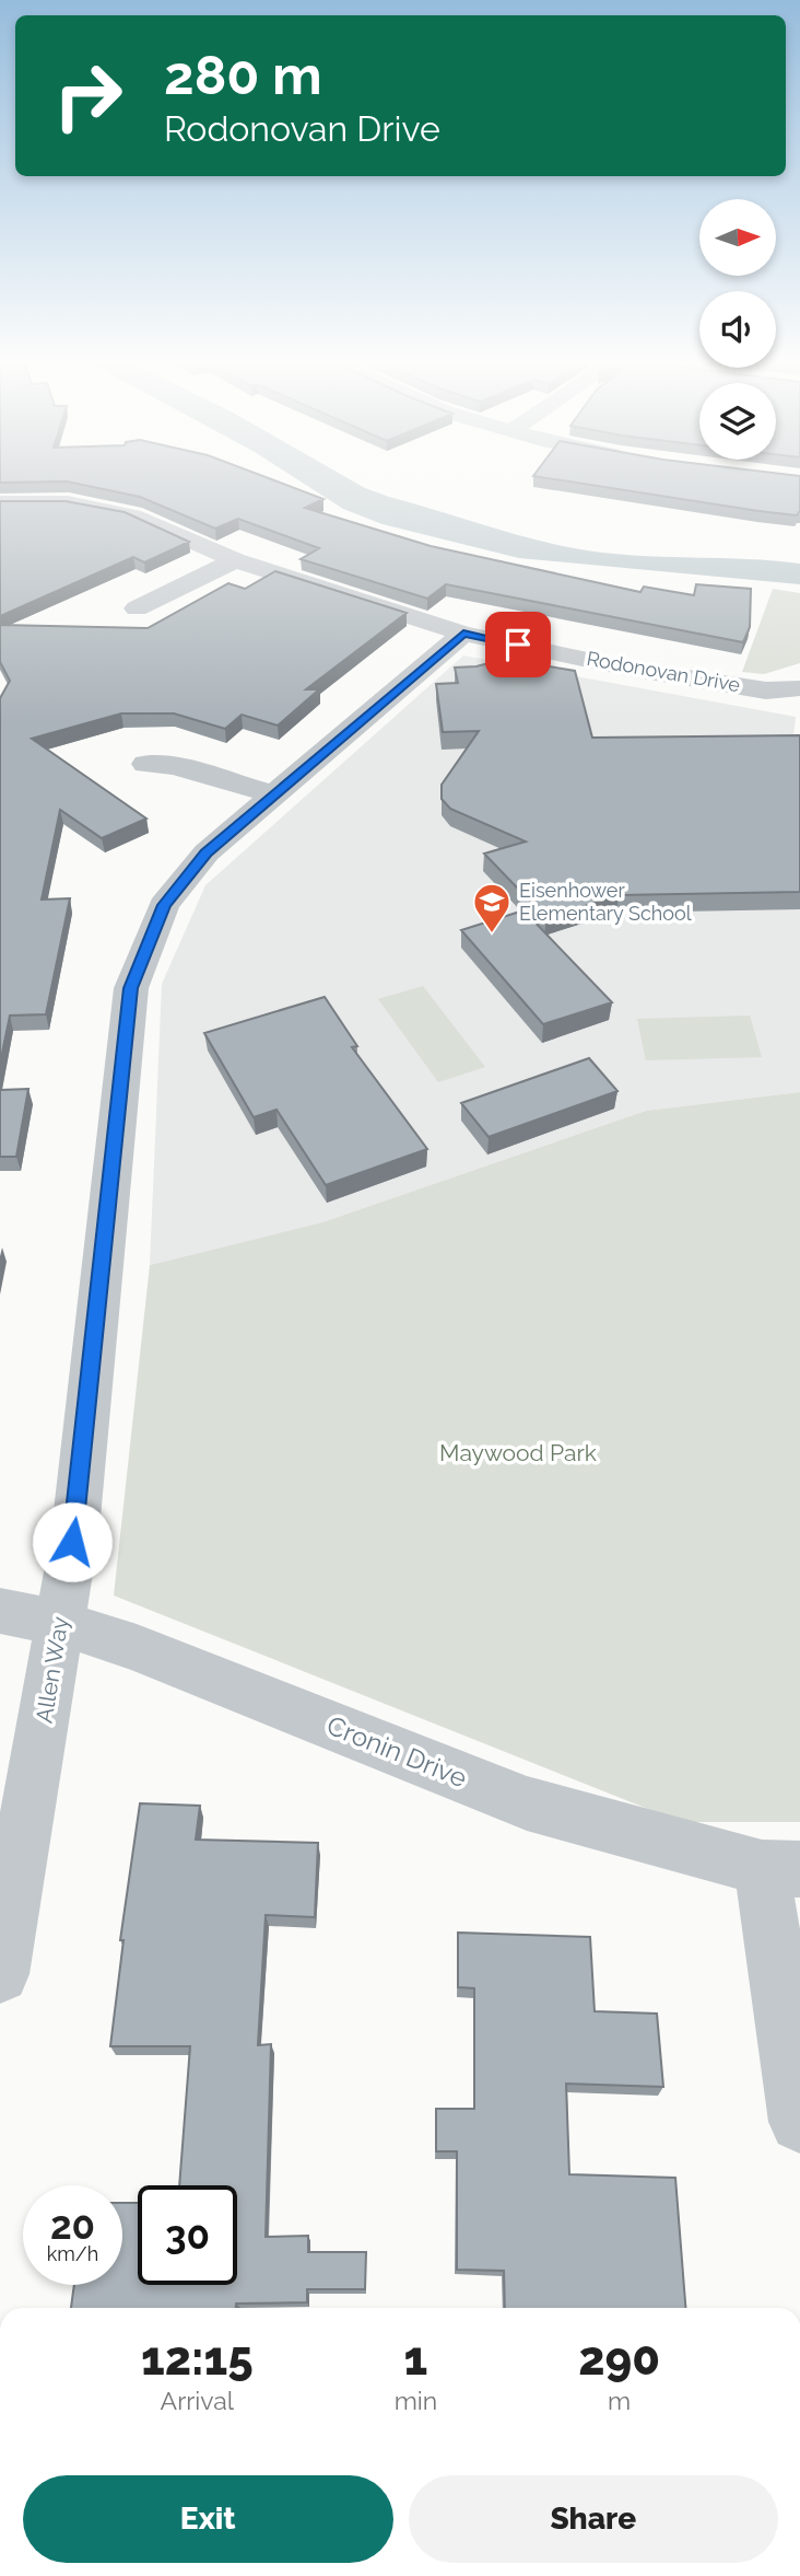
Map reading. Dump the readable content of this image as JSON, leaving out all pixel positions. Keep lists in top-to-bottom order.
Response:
{
  "streets": {
    "street": ["Rodonovan Drive", "Allen Way", "Cronin Drive"]
  },
  "crossings": [
    ["Rodonovan Drive", "Allen Way"],
    ["Allen Way", "Cronin Drive"]
  ],
  "parks": ["Maywood Park"],
  "places": {
    "school or university": ["Eisenhower Elementary School"]
  },
  "north": "right",
  "page": {
    "turn": ["280 m", "Rodonovan Drive"],
    "speed": "20 km/h",
    "limit": "30",
    "eta": [
      "12:15",
      "Arrival",
      "1",
      "min",
      "290",
      "m"
    ],
    "buttons": ["Exit", "Share"]
  }
}
